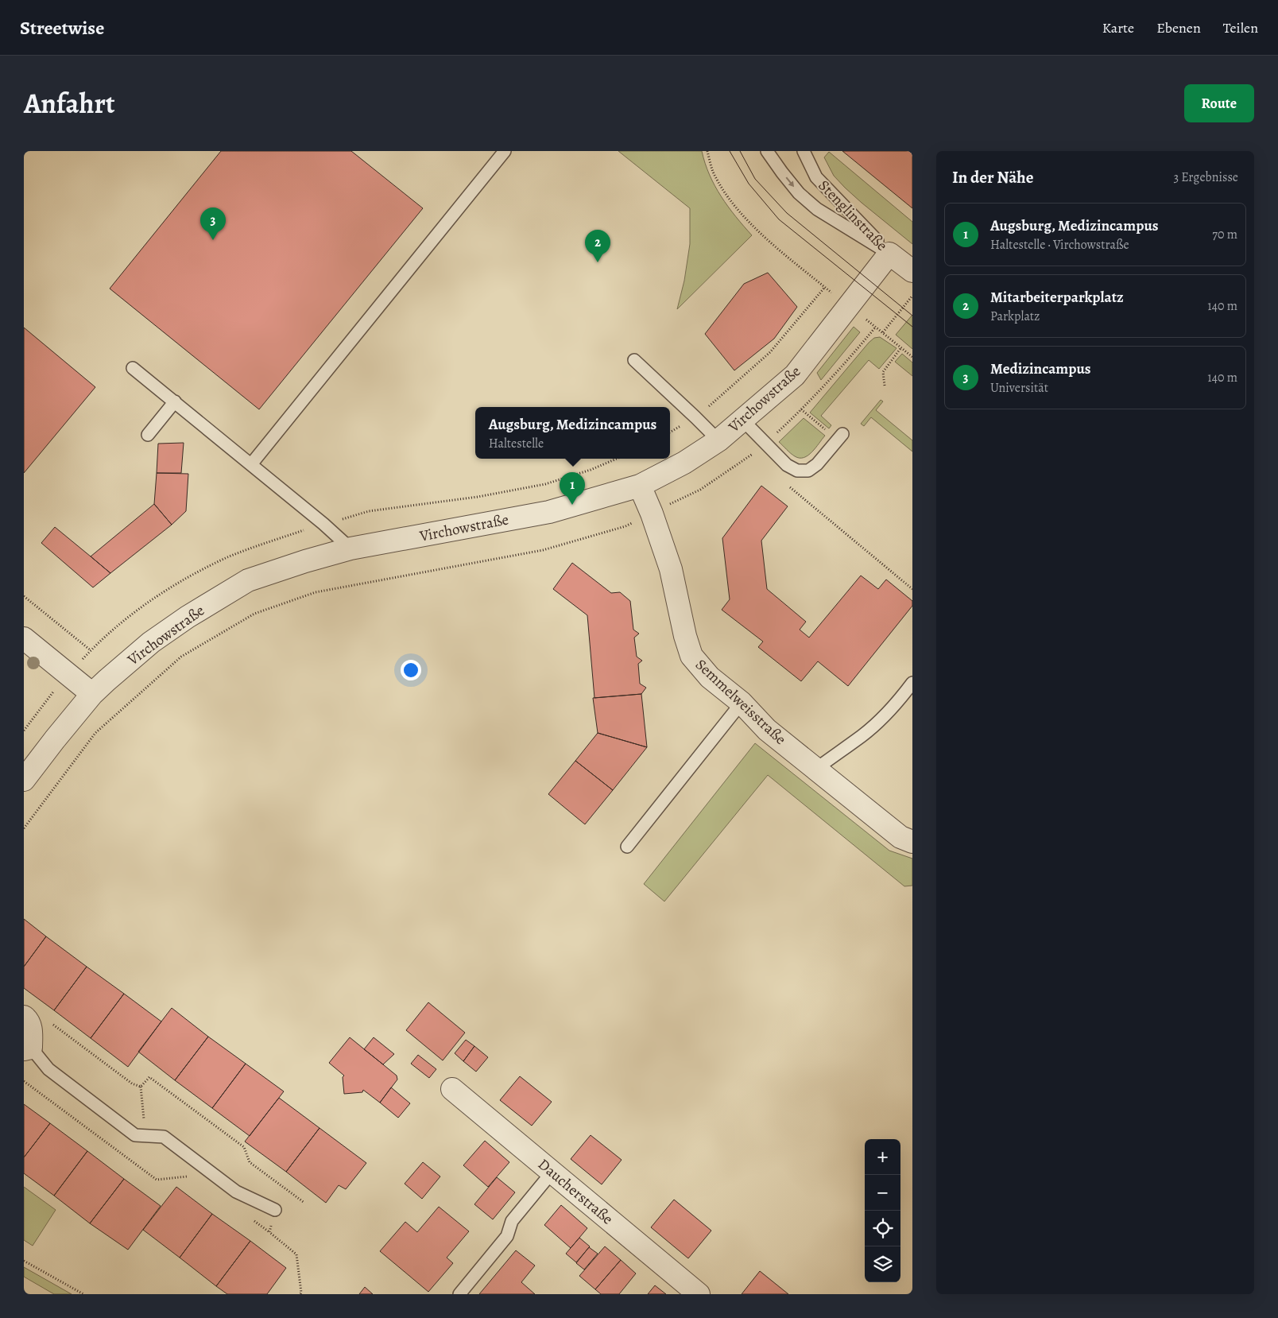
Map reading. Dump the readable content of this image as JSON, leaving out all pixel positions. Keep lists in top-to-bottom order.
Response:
{
  "streets": {
    "street": [
      "Stenglinstraße",
      "Virchowstraße",
      "Semmelweisstraße",
      "Daucherstraße"
    ]
  },
  "crossings": [
    ["Stenglinstraße", "Virchowstraße"],
    ["Virchowstraße", "Semmelweisstraße"]
  ],
  "page": {
    "header": "Streetwise",
    "nav": ["Karte", "Ebenen", "Teilen"],
    "title": "Anfahrt",
    "buttons": "Route",
    "heading": ["In der Nähe", "3 Ergebnisse"],
    "list": [
      {
        "mark": "1",
        "name": "Augsburg, Medizincampus",
        "note": "Haltestelle · Virchowstraße",
        "value": "70 m"
      },
      {
        "mark": "2",
        "name": "Mitarbeiterparkplatz",
        "note": "Parkplatz",
        "value": "140 m"
      },
      {
        "mark": "3",
        "name": "Medizincampus",
        "note": "Universität",
        "value": "140 m"
      }
    ],
    "pins": ["3", "2", "1"],
    "popup": ["Augsburg, Medizincampus", "Haltestelle"],
    "map_buttons": ["+", "−"]
  }
}
